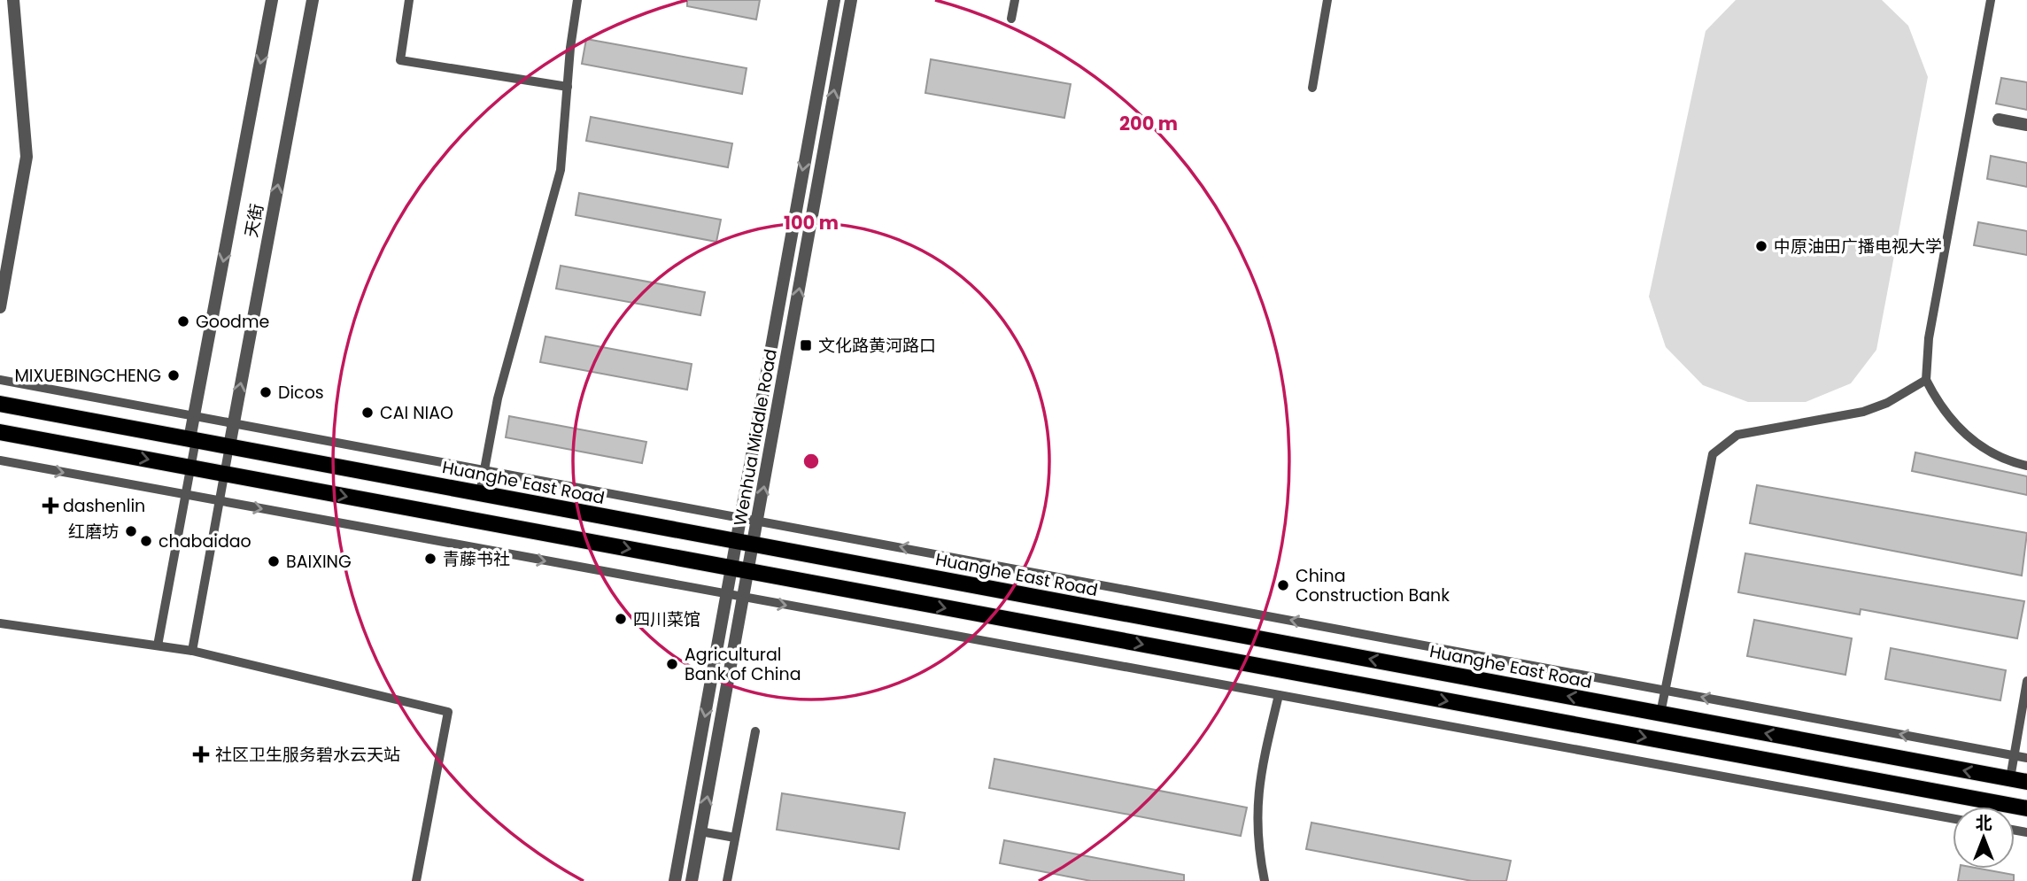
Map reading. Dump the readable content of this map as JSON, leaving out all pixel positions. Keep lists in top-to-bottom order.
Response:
{
  "streets": {
    "main road": ["Huanghe East Road"],
    "street": ["天街", "Wenhua Middle Road"]
  },
  "crossings": [
    ["天街", "Huanghe East Road"],
    ["Wenhua Middle Road", "Huanghe East Road"]
  ],
  "places": {
    "other": [
      "中原油田广播电视大学",
      "Goodme",
      "MIXUEBINGCHENG",
      "Dicos",
      "CAI NIAO",
      "红磨坊",
      "chabaidao",
      "青藤书社",
      "BAIXING",
      "China Construction Bank",
      "四川菜馆",
      "Agricultural Bank of China"
    ],
    "transit": ["文化路黄河路口"],
    "health": ["dashenlin", "社区卫生服务碧水云天站"]
  },
  "north": "top",
  "rings": ["200 m", "100 m"]
}
